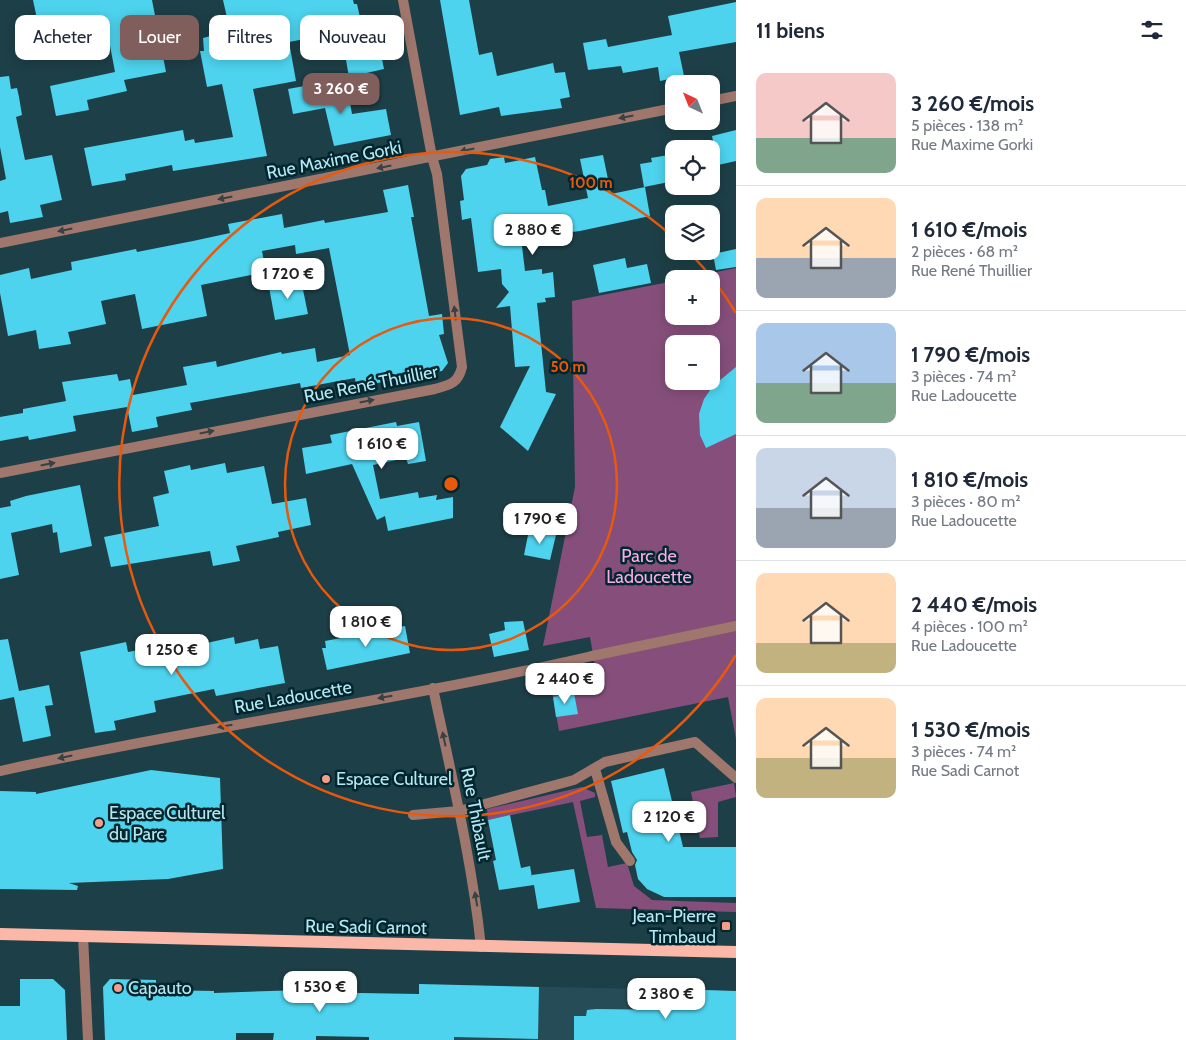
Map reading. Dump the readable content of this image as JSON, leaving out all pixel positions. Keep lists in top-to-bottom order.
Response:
{
  "streets": {
    "main road": ["Rue Sadi Carnot"],
    "street": [
      "Rue Maxime Gorki",
      "Rue René Thuillier",
      "Rue Ladoucette",
      "Rue Thibault"
    ]
  },
  "crossings": [
    ["Rue Maxime Gorki", "Rue René Thuillier"],
    ["Rue Ladoucette", "Rue Thibault"],
    ["Rue Thibault", "Rue Sadi Carnot"]
  ],
  "one_way": ["Rue Maxime Gorki", "Rue Ladoucette", "Rue Thibault"],
  "parks": ["Parc de Ladoucette"],
  "places": {
    "other": ["Espace Culturel", "Espace Culturel du Parc", "Capauto"],
    "transit": ["Jean-Pierre Timbaud"]
  },
  "north": "top left",
  "page": {
    "heading": "11 biens",
    "chip": [
      "Acheter",
      "Louer",
      "Filtres",
      "Nouveau"
    ],
    "list": [
      {
        "name": "3 260 €/mois",
        "note": "5 pièces · 138 m² · Rue Maxime Gorki"
      },
      {
        "name": "1 610 €/mois",
        "note": "2 pièces · 68 m² · Rue René Thuillier"
      },
      {
        "name": "1 790 €/mois",
        "note": "3 pièces · 74 m² · Rue Ladoucette"
      },
      {
        "name": "1 810 €/mois",
        "note": "3 pièces · 80 m² · Rue Ladoucette"
      },
      {
        "name": "2 440 €/mois",
        "note": "4 pièces · 100 m² · Rue Ladoucette"
      },
      {
        "name": "1 530 €/mois",
        "note": "3 pièces · 74 m² · Rue Sadi Carnot"
      }
    ],
    "price": [
      "3 260 €",
      "2 880 €",
      "1 720 €",
      "1 610 €",
      "1 790 €",
      "1 810 €",
      "1 250 €",
      "2 440 €",
      "2 120 €",
      "1 530 €",
      "2 380 €"
    ],
    "map_buttons": ["+", "−"]
  },
  "rings": ["100 m", "50 m"]
}
